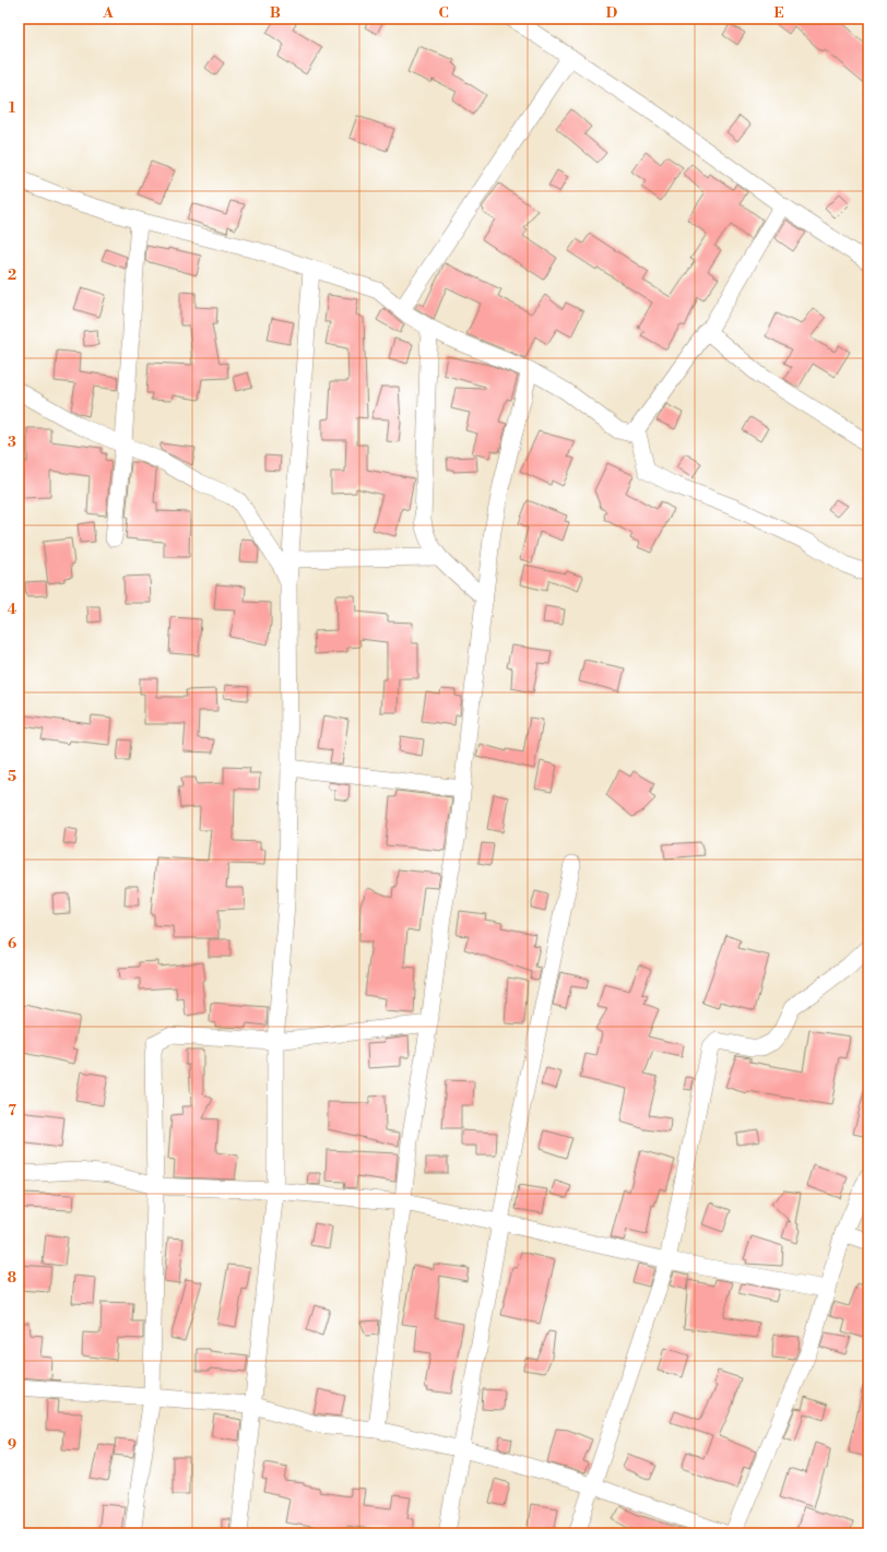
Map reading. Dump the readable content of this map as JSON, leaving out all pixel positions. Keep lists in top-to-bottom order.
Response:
{
  "grid": {
    "columns": [
      "A",
      "B",
      "C",
      "D",
      "E"
    ],
    "rows": [
      "1",
      "2",
      "3",
      "4",
      "5",
      "6",
      "7",
      "8",
      "9"
    ]
  }
}
